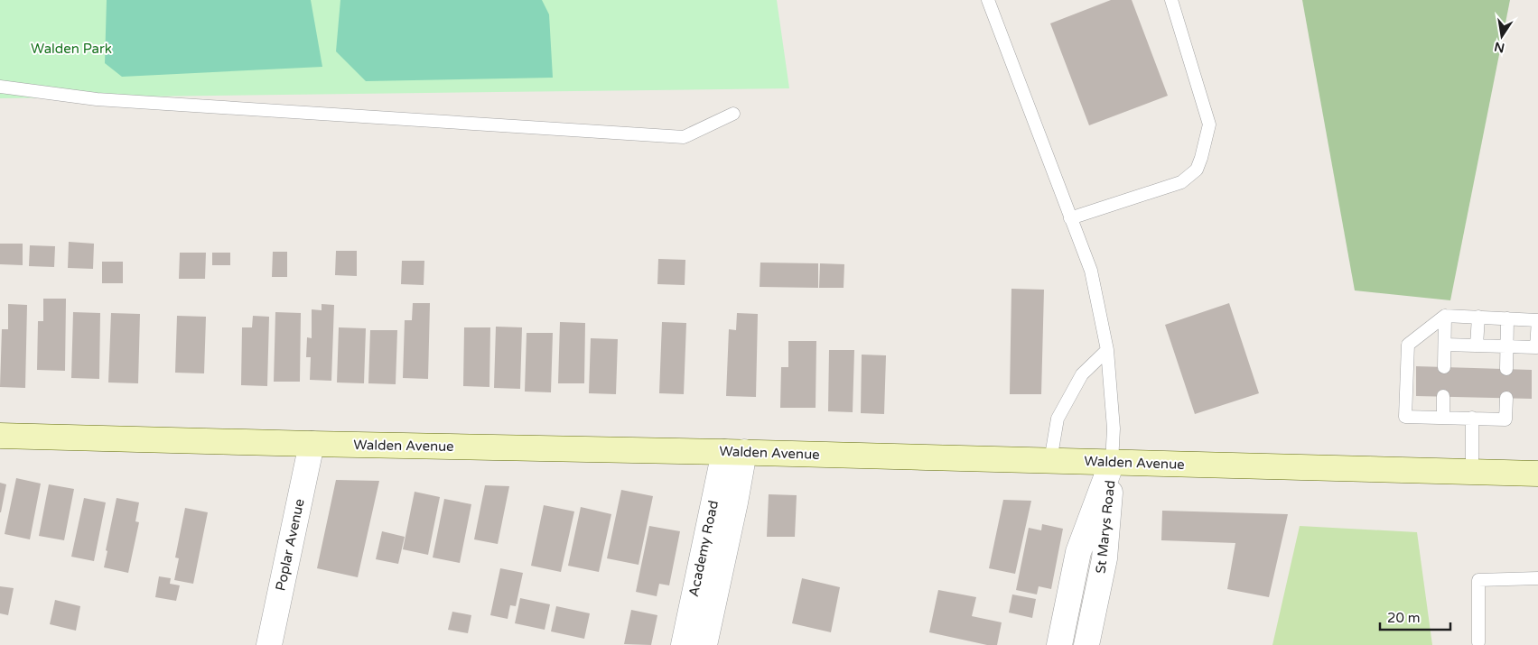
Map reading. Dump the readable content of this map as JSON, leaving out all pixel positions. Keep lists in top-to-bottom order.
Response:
{
  "streets": {
    "main road": ["Walden Avenue"],
    "street": ["St Marys Road", "Poplar Avenue", "Academy Road"]
  },
  "crossings": [
    ["Walden Avenue", "St Marys Road"],
    ["Walden Avenue", "Poplar Avenue"],
    ["Walden Avenue", "Academy Road"]
  ],
  "parks": ["Walden Park"],
  "scale_bar": "20 m",
  "north": "bottom"
}
